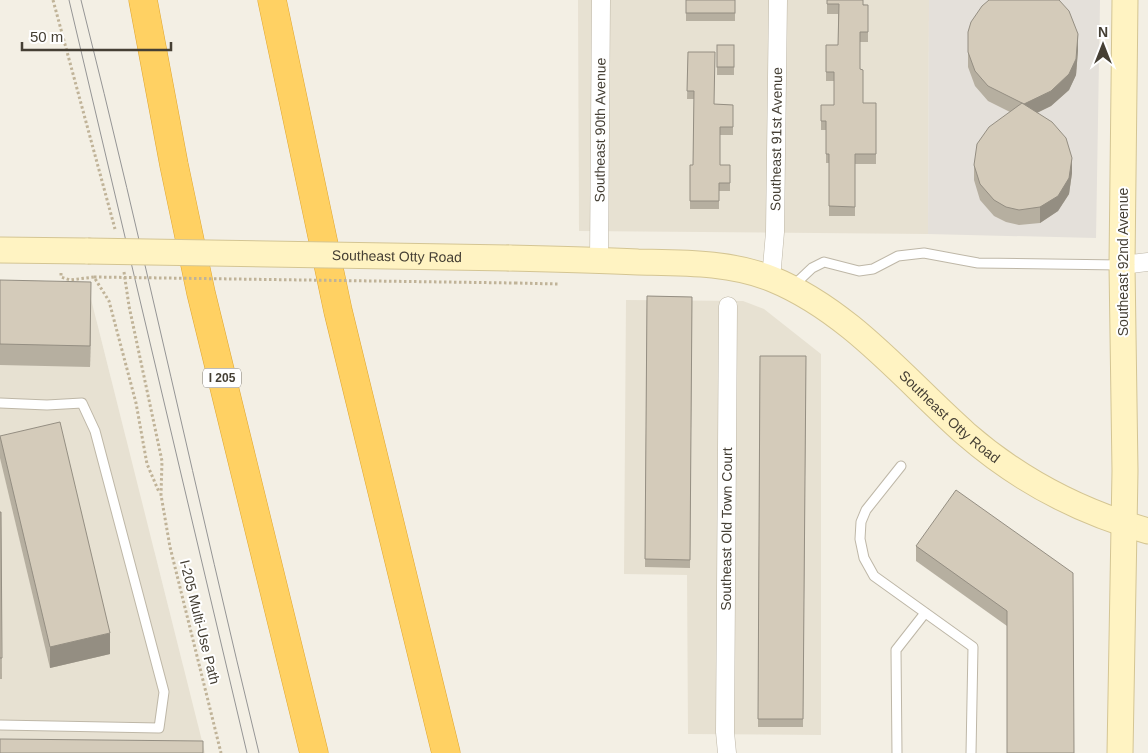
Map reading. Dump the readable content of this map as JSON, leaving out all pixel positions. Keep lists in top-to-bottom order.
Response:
{
  "streets": {
    "highway": ["I 205"],
    "street": [
      "Southeast 90th Avenue",
      "Southeast 91st Avenue",
      "Southeast Otty Road",
      "Southeast 92nd Avenue",
      "Southeast Old Town Court"
    ],
    "path": ["I-205 Multi-Use Path"]
  },
  "crossings": [
    ["Southeast 90th Avenue", "Southeast Otty Road"],
    ["Southeast 91st Avenue", "Southeast Otty Road"],
    ["Southeast Otty Road", "Southeast 92nd Avenue"],
    ["Southeast Otty Road", "I-205 Multi-Use Path"]
  ],
  "scale_bar": "50 m",
  "north": "top"
}
